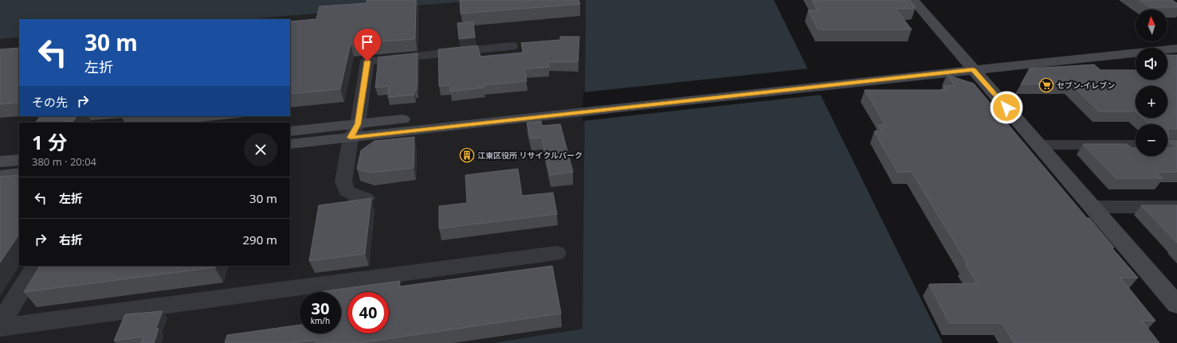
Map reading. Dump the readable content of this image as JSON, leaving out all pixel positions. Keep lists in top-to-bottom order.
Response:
{
  "places": {
    "supermarket": ["セブン-イレブン"],
    "building": ["江東区役所 リサイクルパーク"]
  },
  "north": "top",
  "page": {
    "map_buttons": ["+", "−"],
    "turn": ["30 m", "左折"],
    "then": "その先",
    "heading": ["1 分", "380 m · 20:04"],
    "list": [
      {
        "name": "左折",
        "value": "30 m"
      },
      {
        "name": "右折",
        "value": "290 m"
      }
    ],
    "speed": "30 km/h",
    "limit": "40"
  }
}
